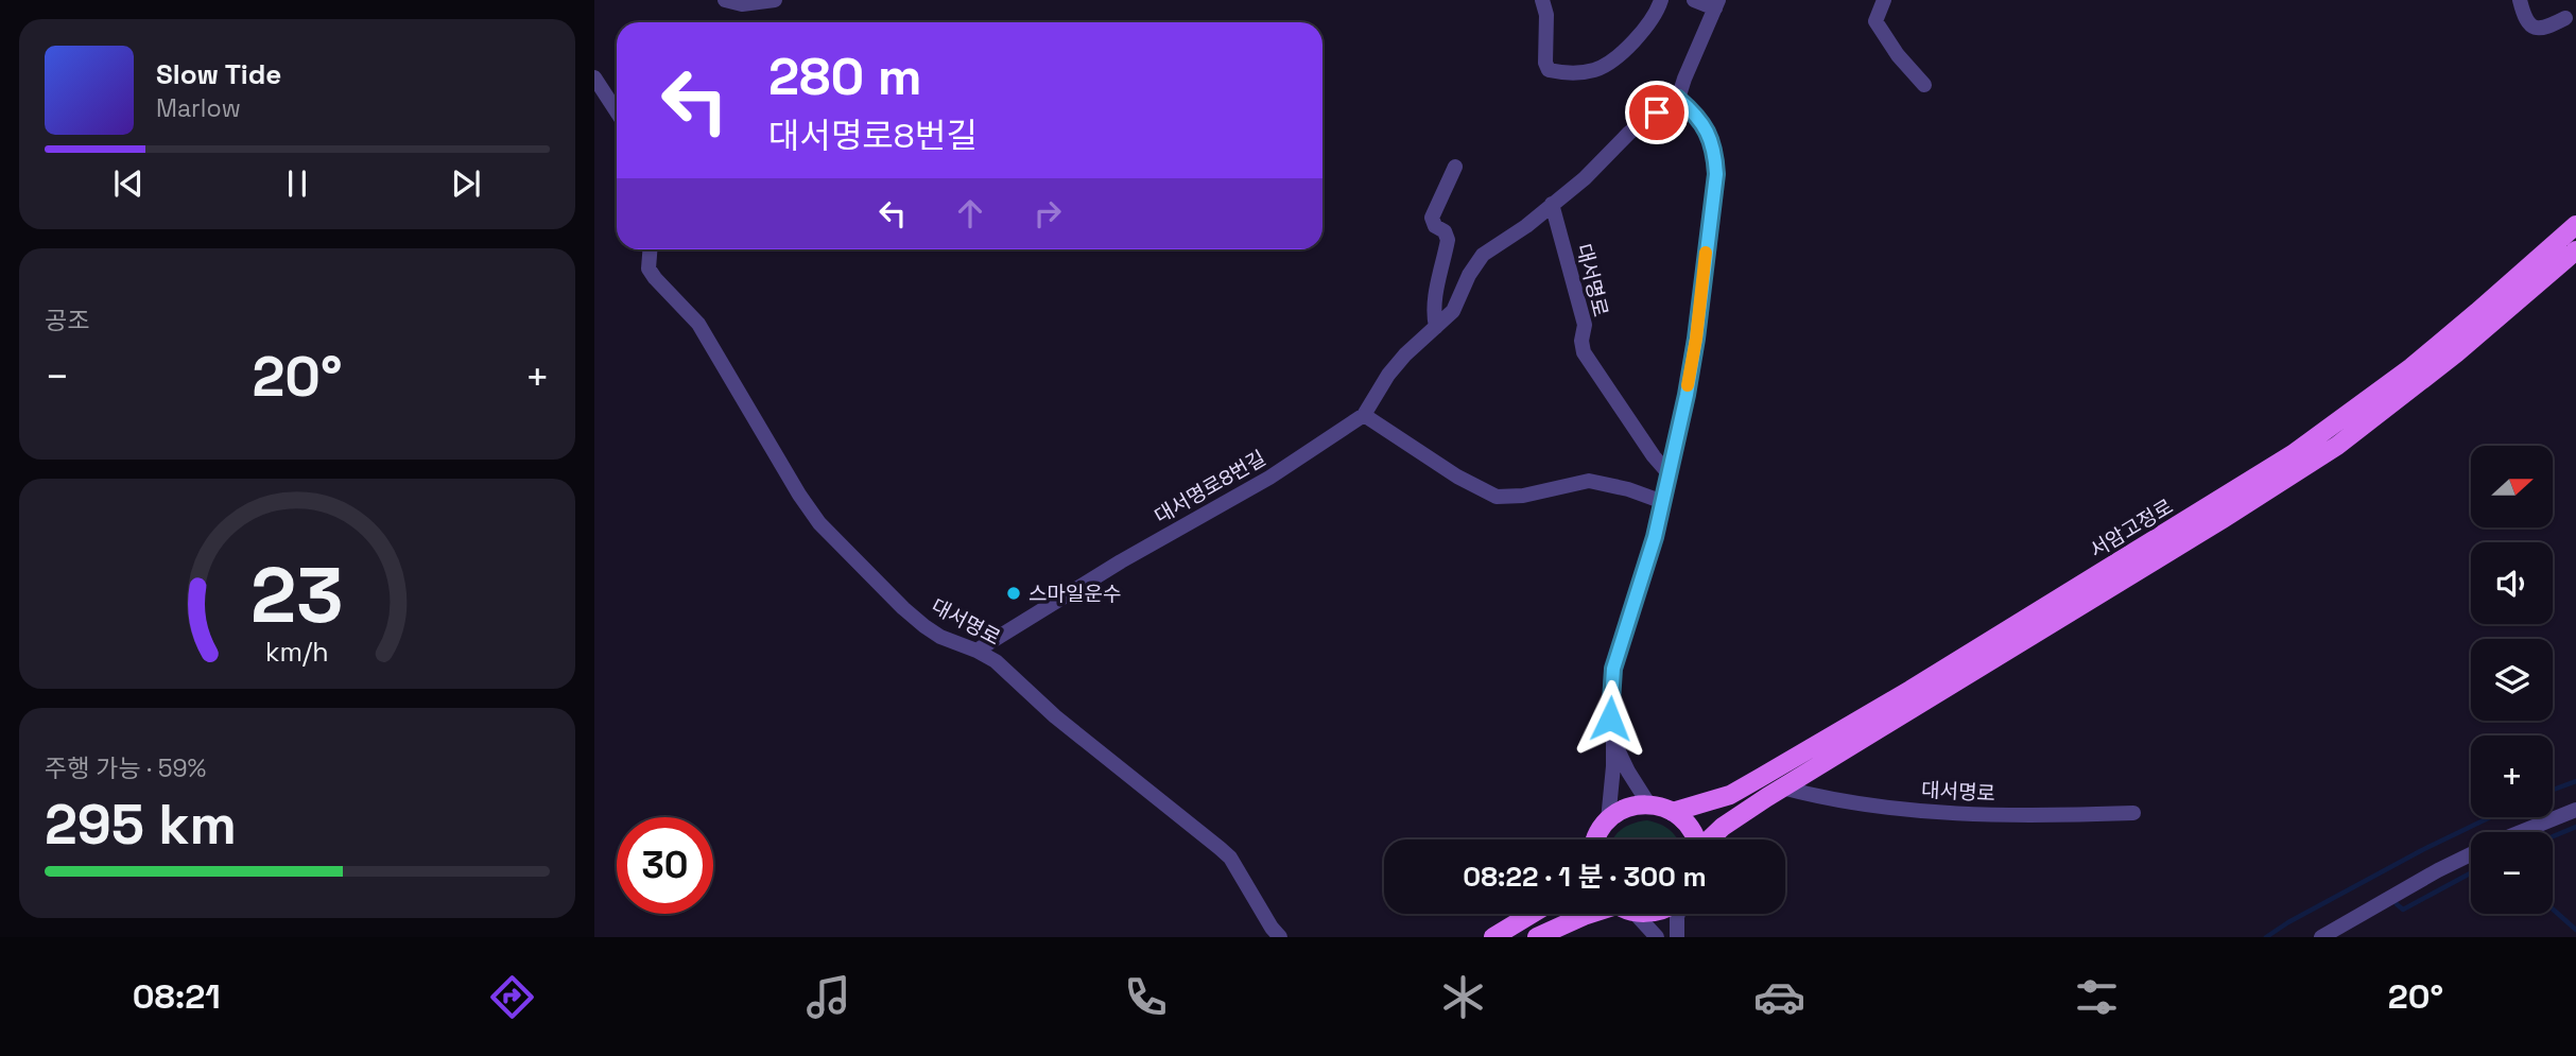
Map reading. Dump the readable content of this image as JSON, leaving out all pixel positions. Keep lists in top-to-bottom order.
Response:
{
  "streets": {
    "main road": ["서암고정로"],
    "street": ["대서명로", "대서명로8번길"]
  },
  "crossings": [
    ["대서명로", "대서명로8번길"],
    ["대서명로", "서암고정로"]
  ],
  "places": ["스마일운수"],
  "north": "right",
  "page": {
    "turn": ["280 m", "대서명로8번길"],
    "song": ["Slow Tide", "Marlow"],
    "tile": [
      "공조",
      ["주행 가능 · 59%", "295 km"]
    ],
    "heat": ["−", "20°", "+"],
    "map_buttons": ["+", "−"],
    "limit": "30",
    "trip": "08:22 · 1 분 · 300 m",
    "tabs": ["08:21", "20°"],
    "gauge": ["23", "km/h"]
  }
}
